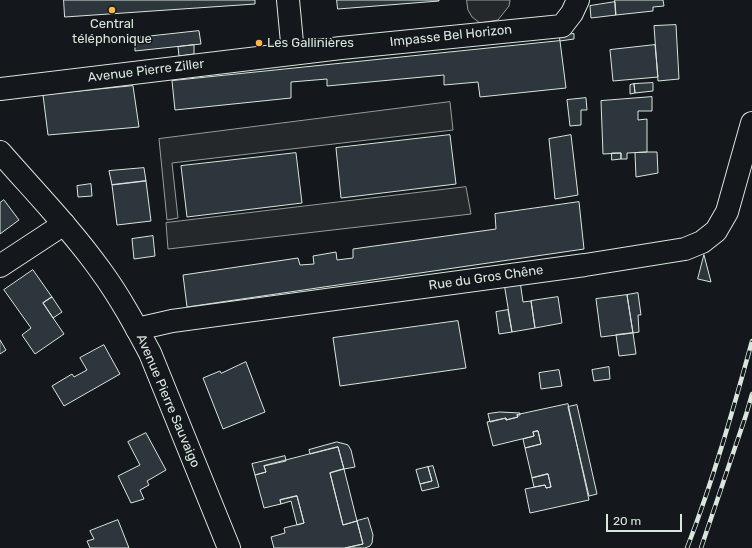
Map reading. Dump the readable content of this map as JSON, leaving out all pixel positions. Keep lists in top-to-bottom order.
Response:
{
  "streets": {
    "street": [
      "Impasse Bel Horizon",
      "Avenue Pierre Ziller",
      "Rue du Gros Chêne",
      "Avenue Pierre Sauvaigo"
    ]
  },
  "crossings": [
    ["Impasse Bel Horizon", "Avenue Pierre Ziller"],
    ["Rue du Gros Chêne", "Avenue Pierre Sauvaigo"]
  ],
  "places": ["Central téléphonique", "Les Gallinières"],
  "scale_bar": "20 m"
}
